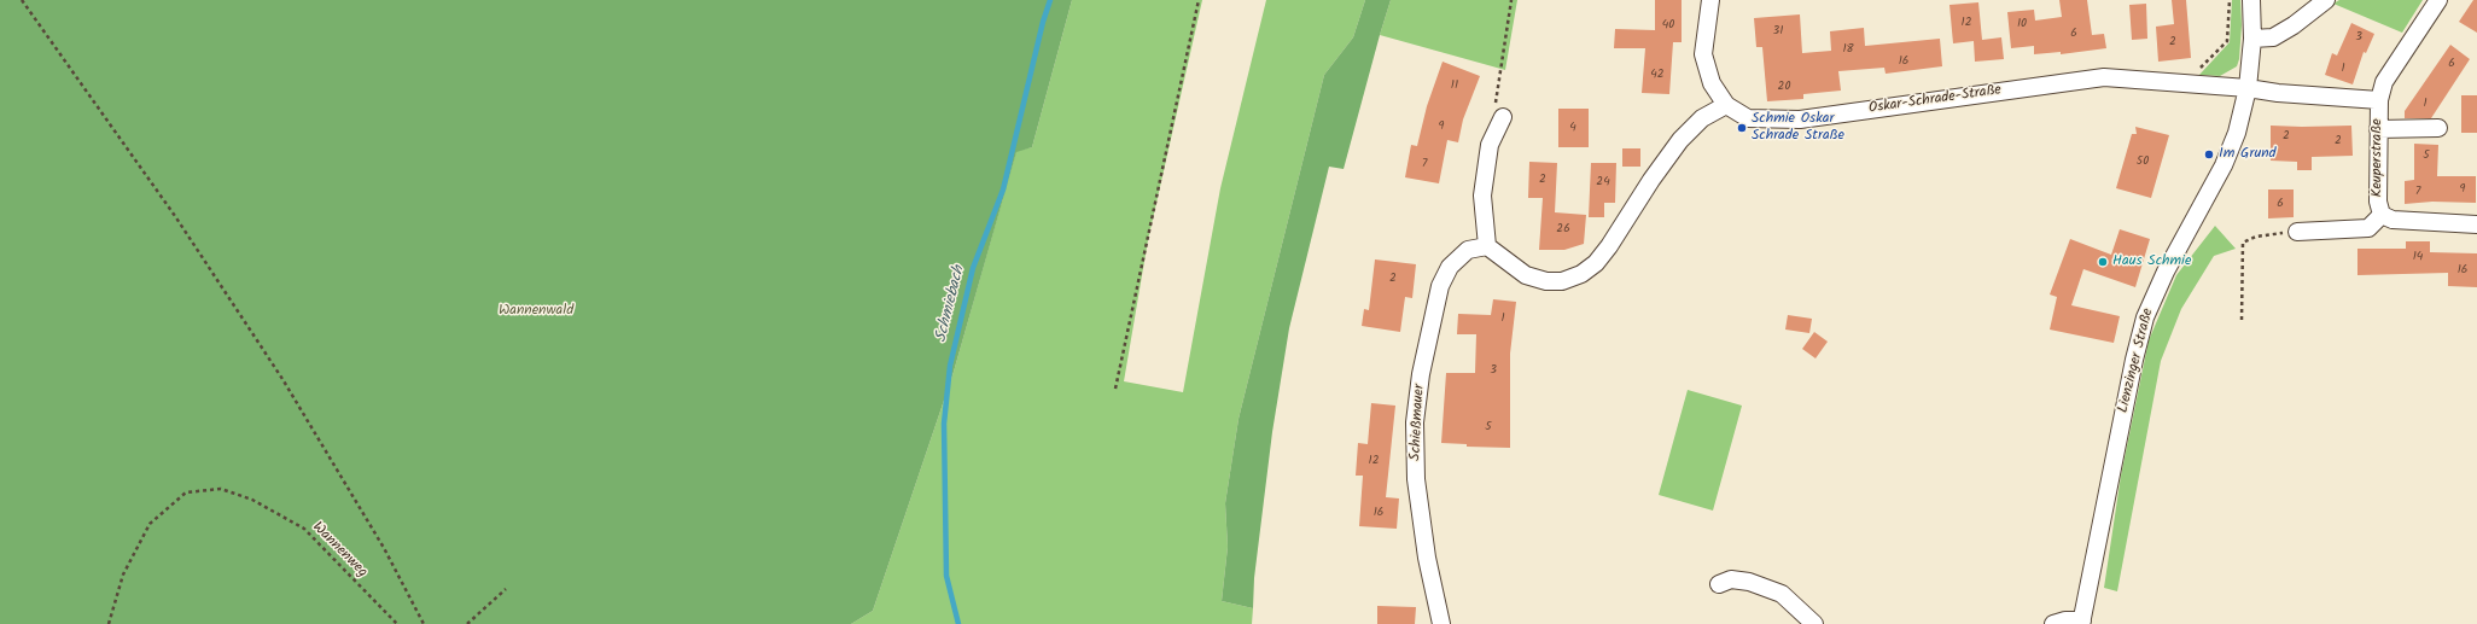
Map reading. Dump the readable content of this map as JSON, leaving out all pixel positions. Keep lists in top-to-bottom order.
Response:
{
  "streets": {
    "street": [
      "Oskar-Schrade-Straße",
      "Keuperstraße",
      "Lienzinger Straße",
      "Schießmauer"
    ],
    "path": ["Wannenweg"]
  },
  "crossings": [
    ["Oskar-Schrade-Straße", "Lienzinger Straße"]
  ],
  "water": ["Schmiebach"],
  "parks": ["Wannenwald"],
  "places": ["Schmie Oskar Schrade Straße", "Im Grund", "Haus Schmie"],
  "house_numbers": [
    "12",
    "10",
    "40",
    "31",
    "6",
    "3",
    "2",
    "18",
    "16",
    "6",
    "1",
    "42",
    "11",
    "20",
    "1",
    "9",
    "4",
    "2",
    "2",
    "5",
    "50",
    "7",
    "2",
    "24",
    "9",
    "7",
    "6",
    "26",
    "14",
    "16",
    "2",
    "1",
    "3",
    "5",
    "12",
    "16"
  ]
}
